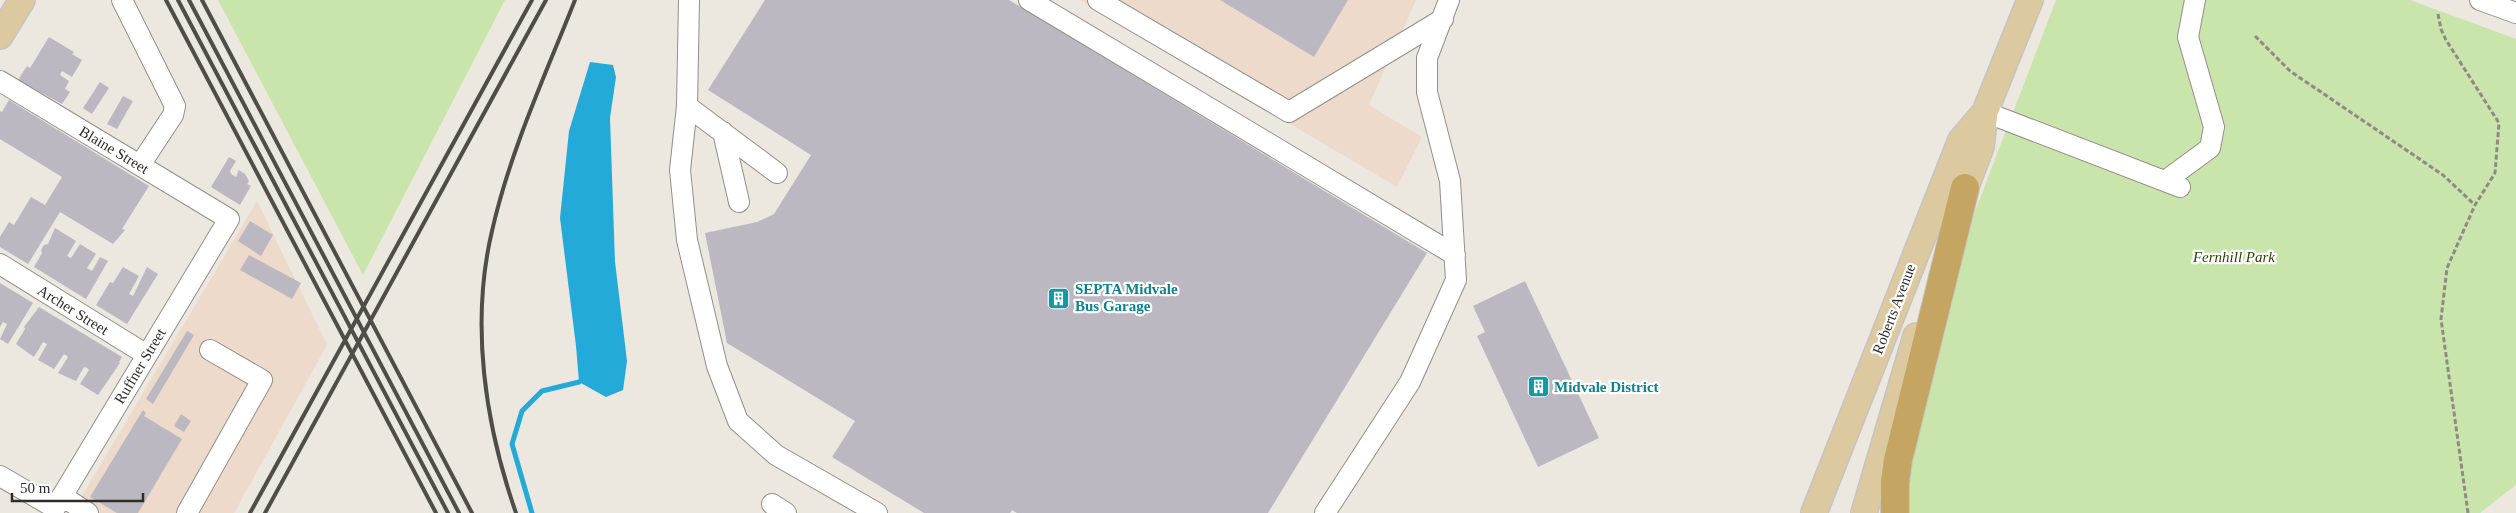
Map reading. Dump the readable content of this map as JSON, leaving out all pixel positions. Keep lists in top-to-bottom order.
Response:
{
  "streets": {
    "main road": ["Roberts Avenue"],
    "street": ["Blaine Street", "Archer Street", "Ruffner Street"]
  },
  "crossings": [
    ["Blaine Street", "Ruffner Street"],
    ["Archer Street", "Ruffner Street"]
  ],
  "parks": ["Fernhill Park"],
  "places": {
    "building": ["SEPTA Midvale Bus Garage", "Midvale District"]
  },
  "scale_bar": "50 m"
}
